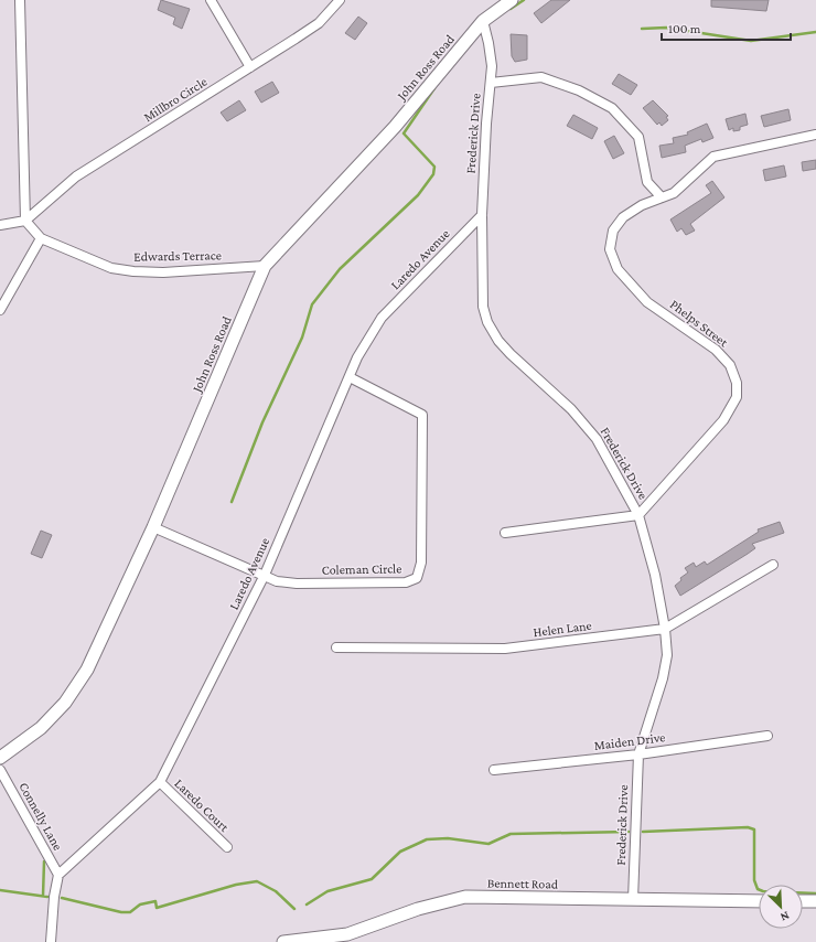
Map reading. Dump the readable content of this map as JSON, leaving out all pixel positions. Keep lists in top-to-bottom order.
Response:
{
  "streets": {
    "street": [
      "John Ross Road",
      "Millbro Circle",
      "Frederick Drive",
      "Edwards Terrace",
      "Laredo Avenue",
      "Phelps Street",
      "Coleman Circle",
      "Helen Lane",
      "Maiden Drive",
      "Laredo Court",
      "Connelly Lane",
      "Bennett Road"
    ]
  },
  "crossings": [
    ["John Ross Road", "Frederick Drive"],
    ["John Ross Road", "Edwards Terrace"],
    ["John Ross Road", "Coleman Circle"],
    ["Millbro Circle", "Edwards Terrace"],
    ["Frederick Drive", "Laredo Avenue"],
    ["Frederick Drive", "Phelps Street"],
    ["Frederick Drive", "Helen Lane"],
    ["Frederick Drive", "Maiden Drive"],
    ["Frederick Drive", "Bennett Road"],
    ["Laredo Avenue", "Coleman Circle"],
    ["Laredo Avenue", "Laredo Court"],
    ["Laredo Avenue", "Connelly Lane"]
  ],
  "scale_bar": "100 m",
  "north": "bottom right"
}
